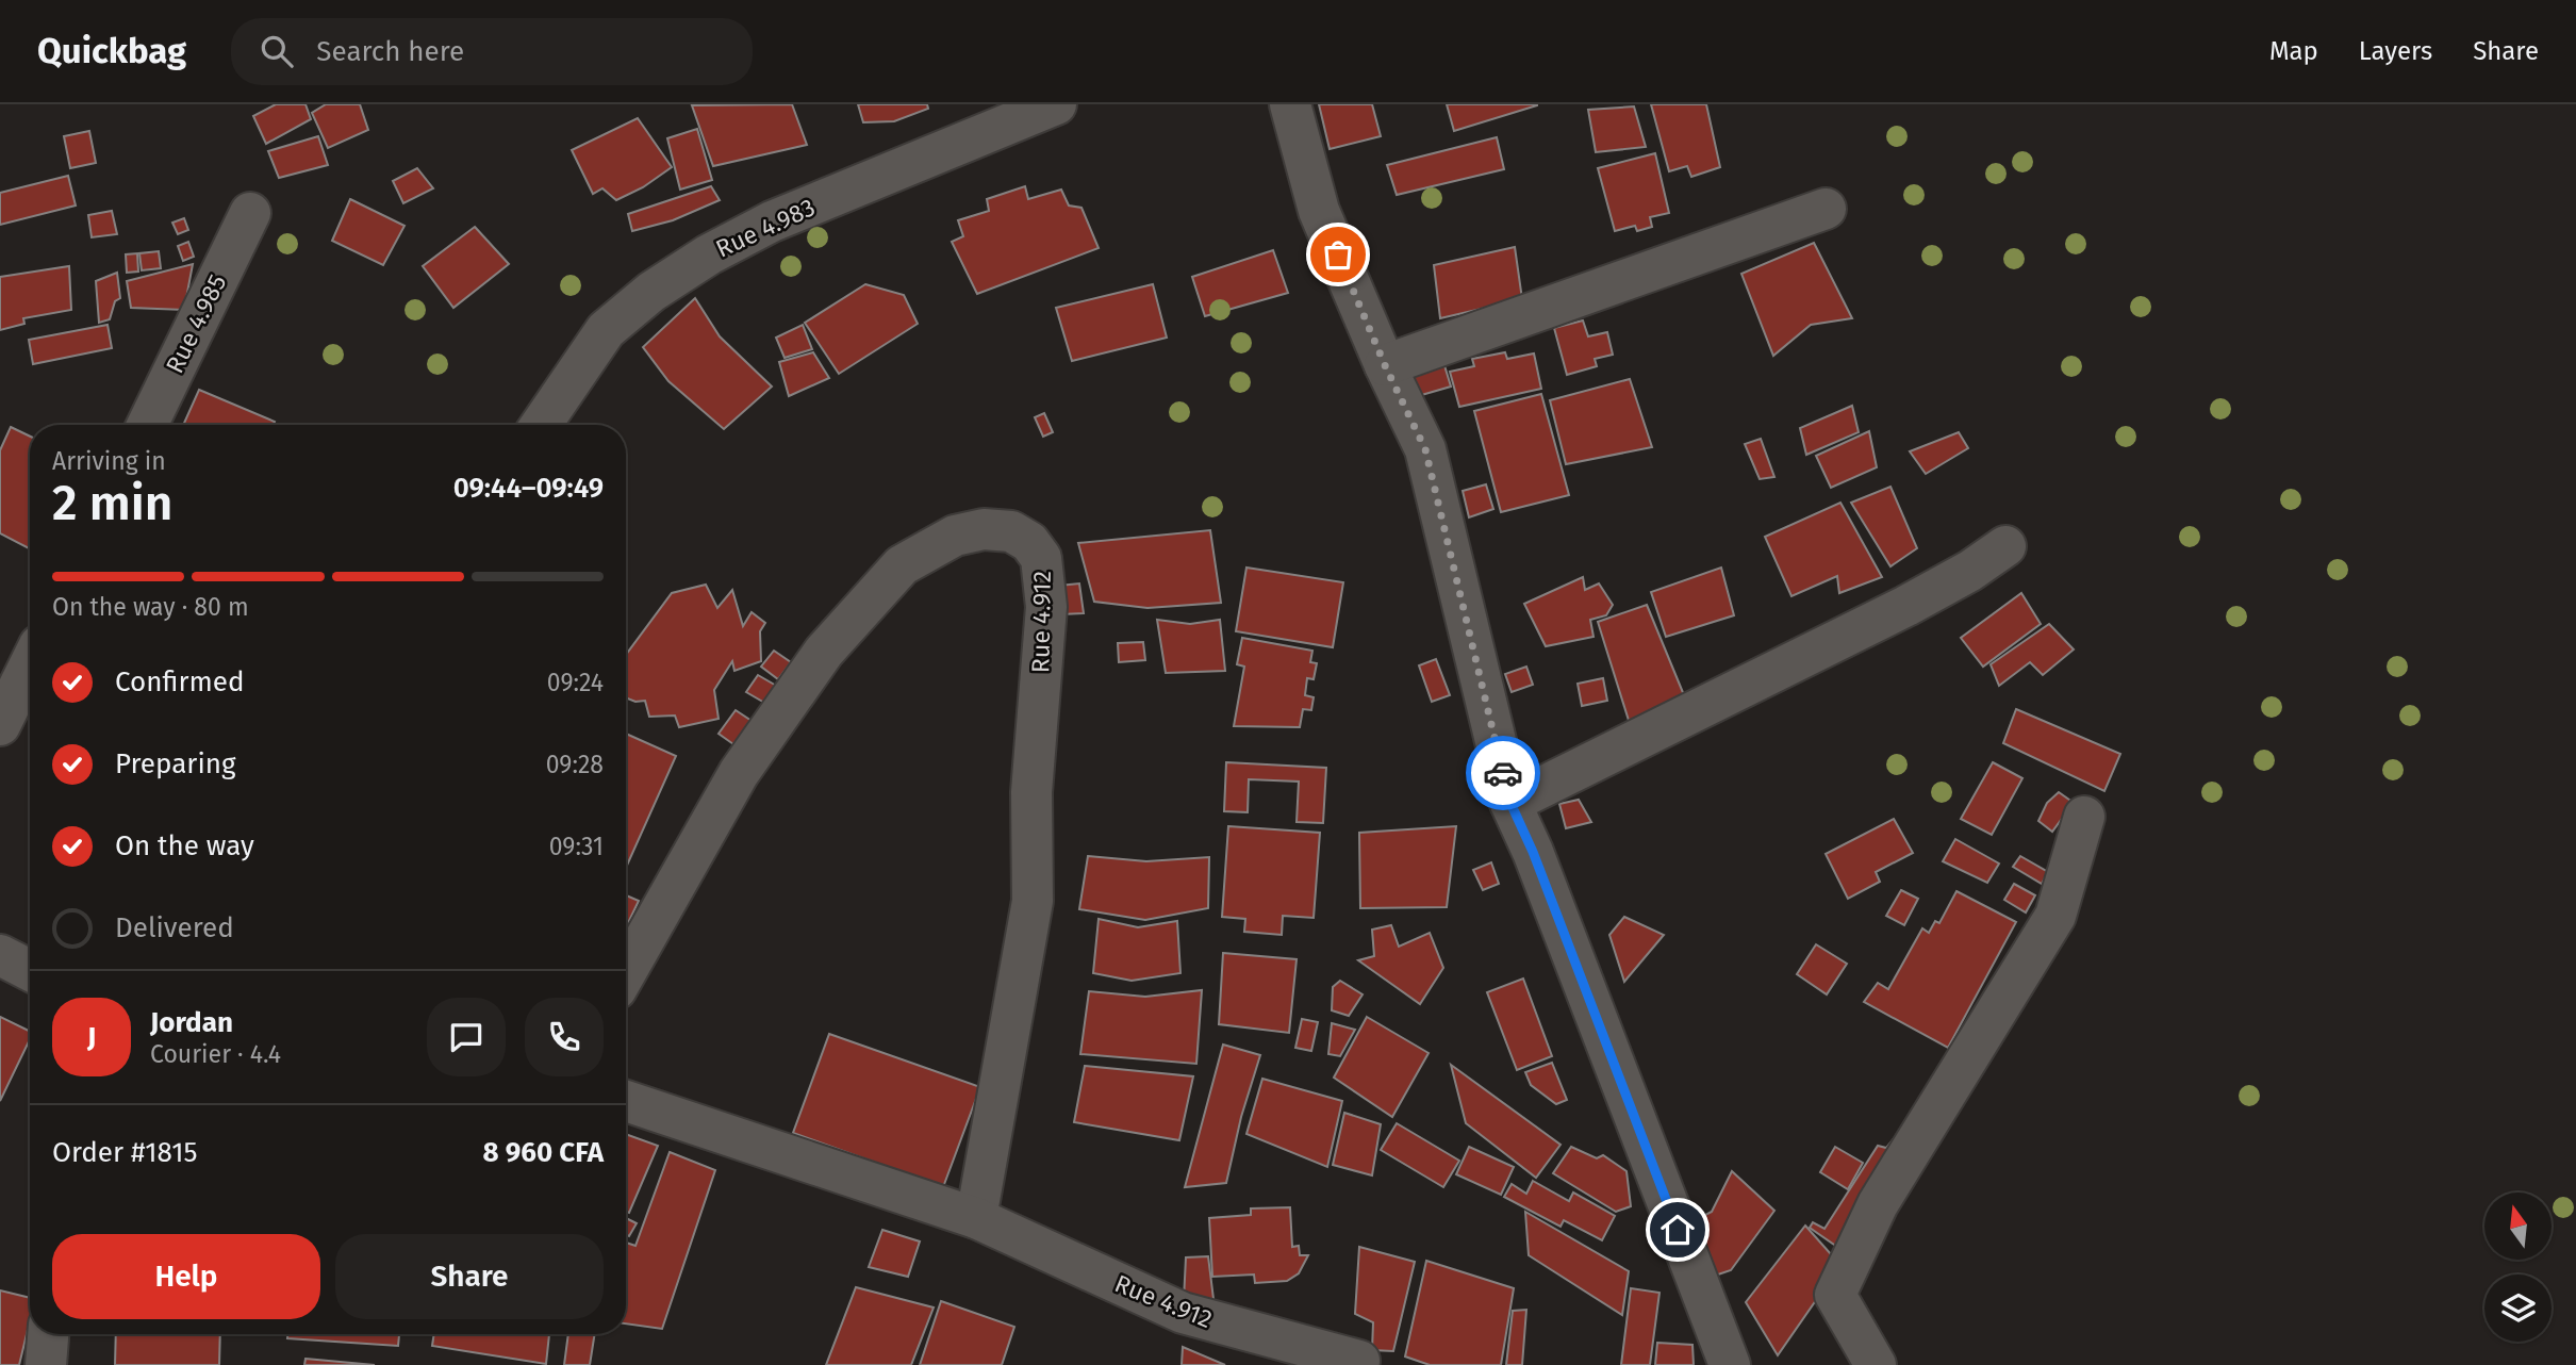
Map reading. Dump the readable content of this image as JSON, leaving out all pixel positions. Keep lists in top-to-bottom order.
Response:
{
  "streets": {
    "street": ["Rue 4.983", "Rue 4.985", "Rue 4.912"]
  },
  "north": "top",
  "page": {
    "header": "Quickbag",
    "search": "Search here",
    "nav": ["Map", "Layers", "Share"],
    "heading": ["2 min", "Arriving in", "09:44–09:49"],
    "panel": [
      "Jordan",
      "Courier · 4.4",
      "Order #1815",
      "8 960 CFA"
    ],
    "bar": "On the way · 80 m",
    "list": [
      ["Confirmed", "09:24"],
      ["Preparing", "09:28"],
      ["On the way", "09:31"],
      "Delivered"
    ],
    "round": "J",
    "buttons": ["Help", "Share"]
  }
}
